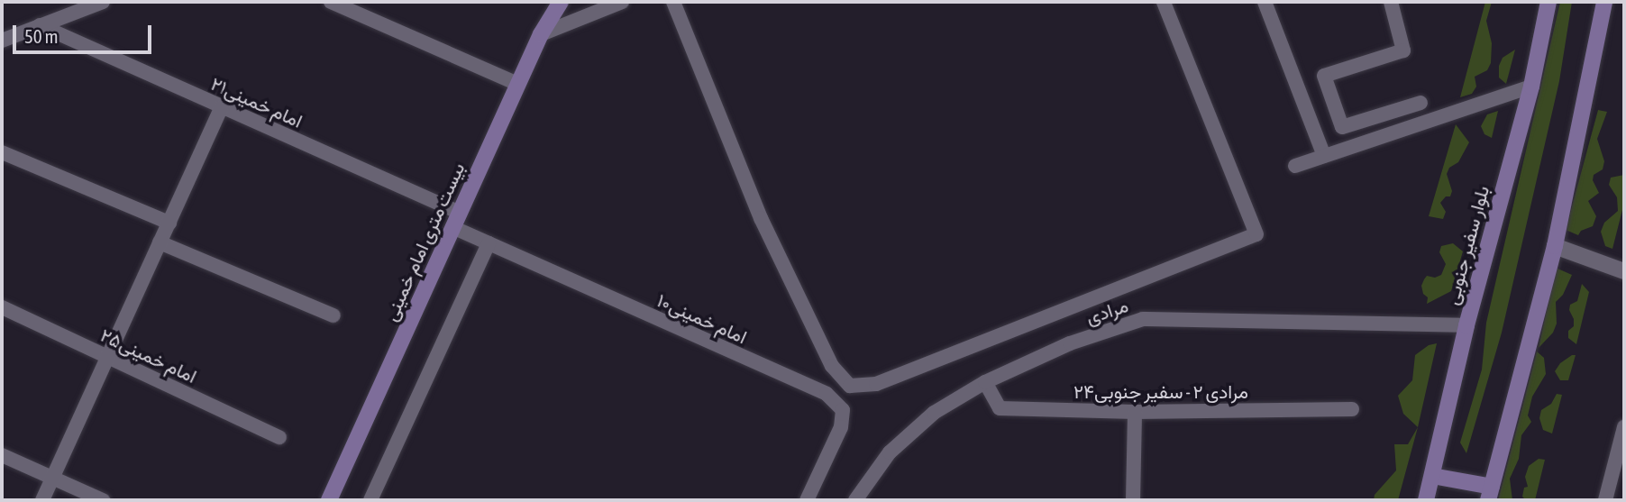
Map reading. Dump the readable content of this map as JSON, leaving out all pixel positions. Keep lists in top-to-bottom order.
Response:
{
  "streets": {
    "main road": ["بیست متری امام خمینی", "بلوار سفیر جنوبی"],
    "street": [
      "امام خمینی۲۱",
      "مرادی",
      "امام خمینی۱۰",
      "امام خمینی۲۵",
      "مرادی ۲ - سفیر جنوبی۲۴"
    ]
  },
  "crossings": [
    ["امام خمینی۲۱", "بیست متری امام خمینی"],
    ["امام خمینی۲۱", "امام خمینی۱۰"],
    ["بیست متری امام خمینی", "امام خمینی۱۰"],
    ["بلوار سفیر جنوبی", "مرادی"],
    ["مرادی", "مرادی ۲ - سفیر جنوبی۲۴"]
  ],
  "scale_bar": "50 m"
}
